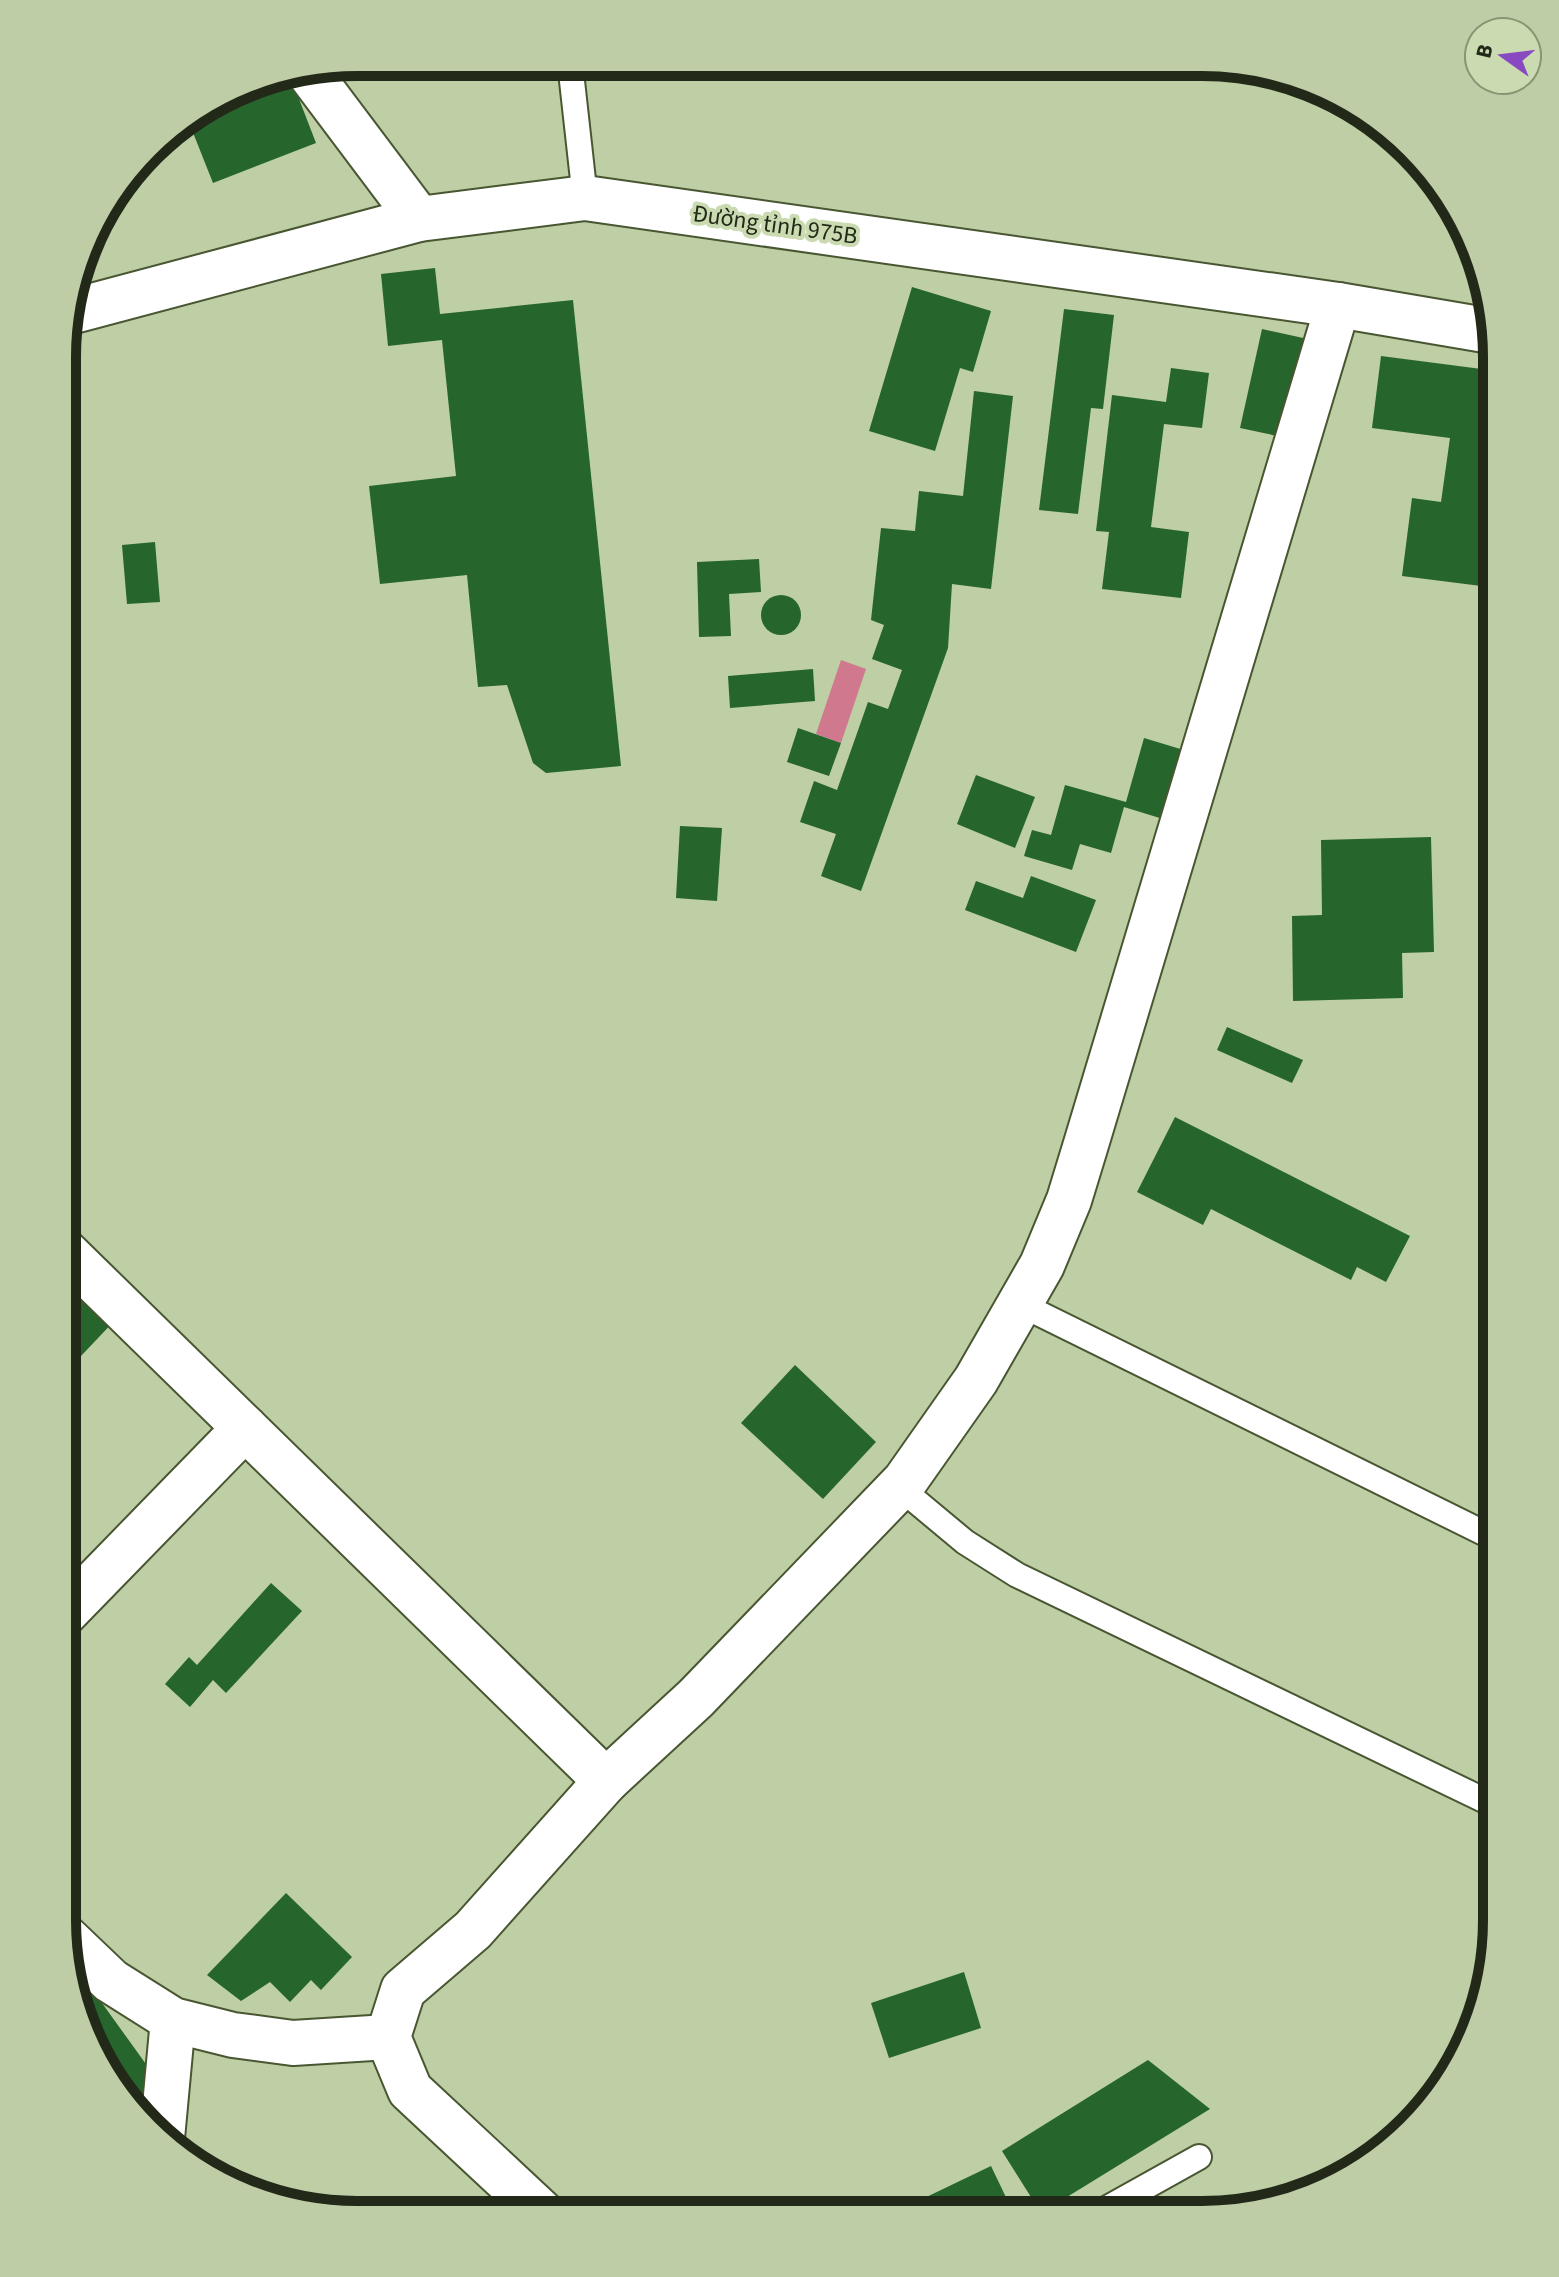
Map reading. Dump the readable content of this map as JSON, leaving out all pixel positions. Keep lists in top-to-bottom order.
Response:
{
  "streets": {
    "street": ["Đường tỉnh 975B"]
  },
  "north": "left"
}
